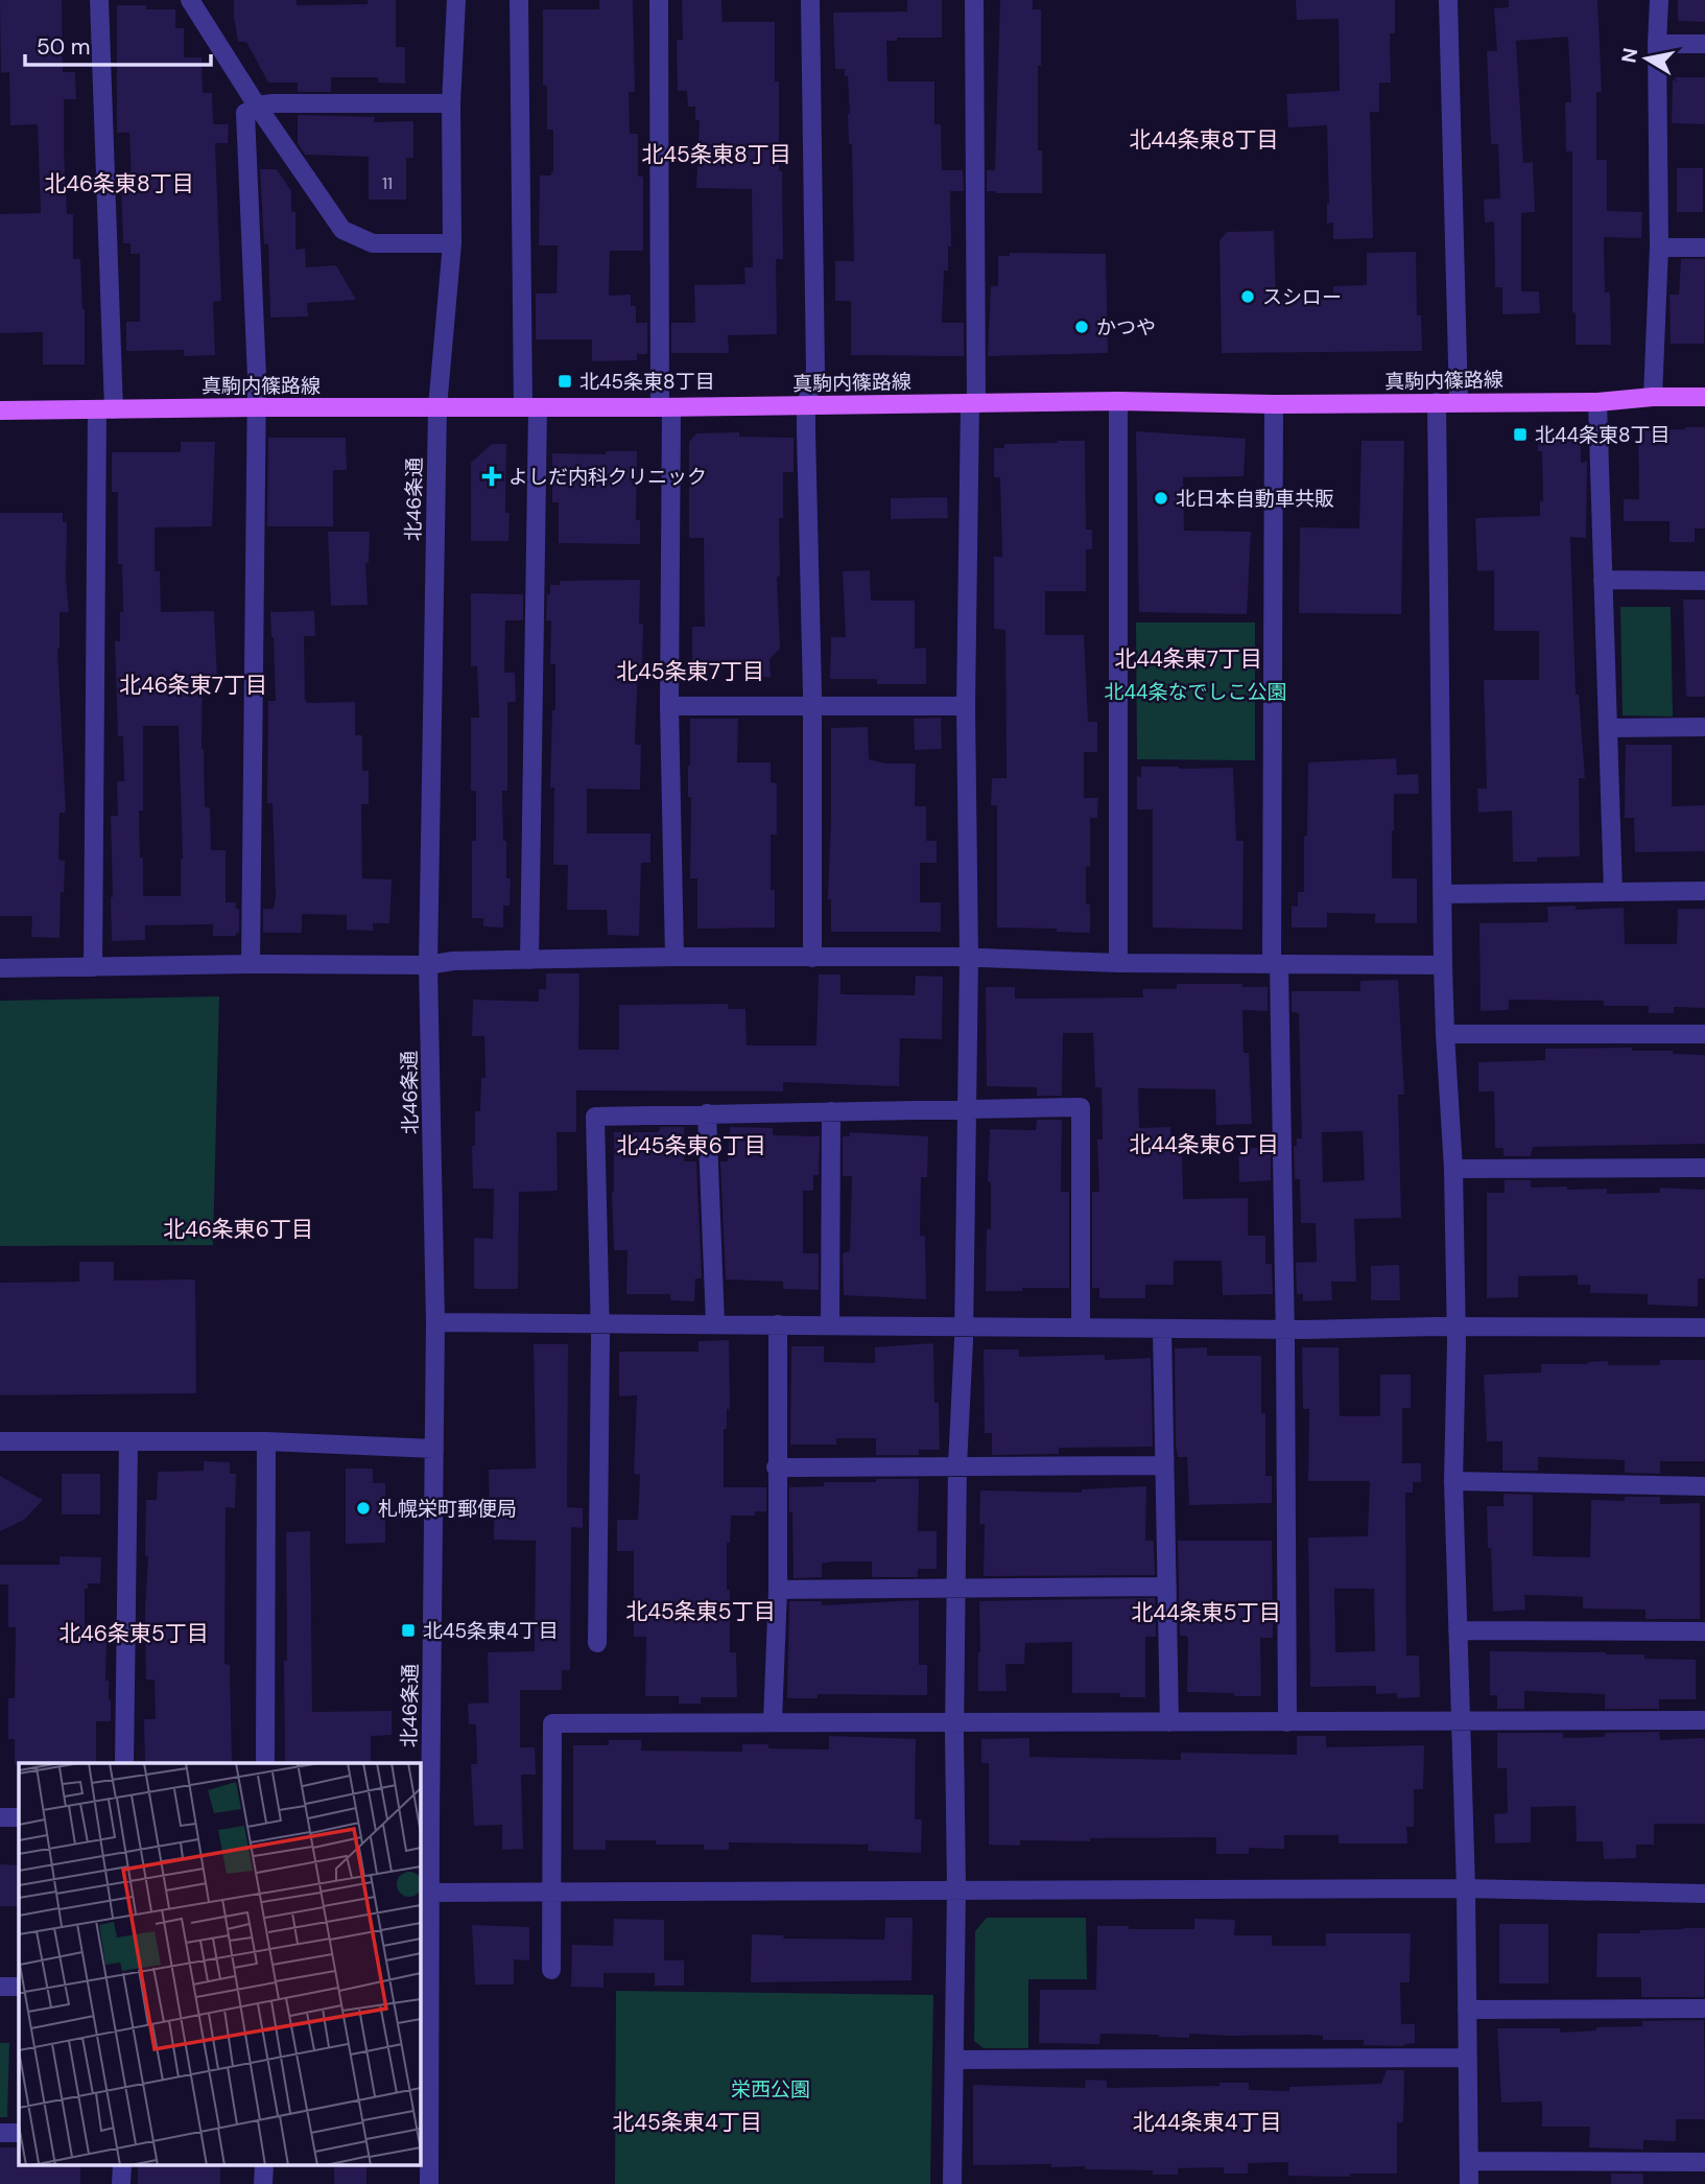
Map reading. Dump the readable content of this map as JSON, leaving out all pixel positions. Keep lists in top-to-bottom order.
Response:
{
  "streets": {
    "main road": ["真駒内篠路線"],
    "street": ["北46条通"]
  },
  "crossings": [
    ["真駒内篠路線", "北46条通"]
  ],
  "districts": [
    "北44条東8丁目",
    "北45条東8丁目",
    "北46条東8丁目",
    "北44条東7丁目",
    "北45条東7丁目",
    "北46条東7丁目",
    "北44条東6丁目",
    "北45条東6丁目",
    "北46条東6丁目",
    "北45条東5丁目",
    "北44条東5丁目",
    "北46条東5丁目",
    "北45条東4丁目",
    "北44条東4丁目"
  ],
  "parks": ["北44条なでしこ公園", "栄西公園"],
  "places": {
    "other": [
      "スシロー",
      "かつや",
      "北日本自動車共販",
      "札幌栄町郵便局"
    ],
    "transit": ["北45条東8丁目", "北44条東8丁目", "北45条東4丁目"],
    "health": ["よしだ内科クリニック"]
  },
  "house_numbers": ["11"],
  "scale_bar": "50 m",
  "north": "left"
}
